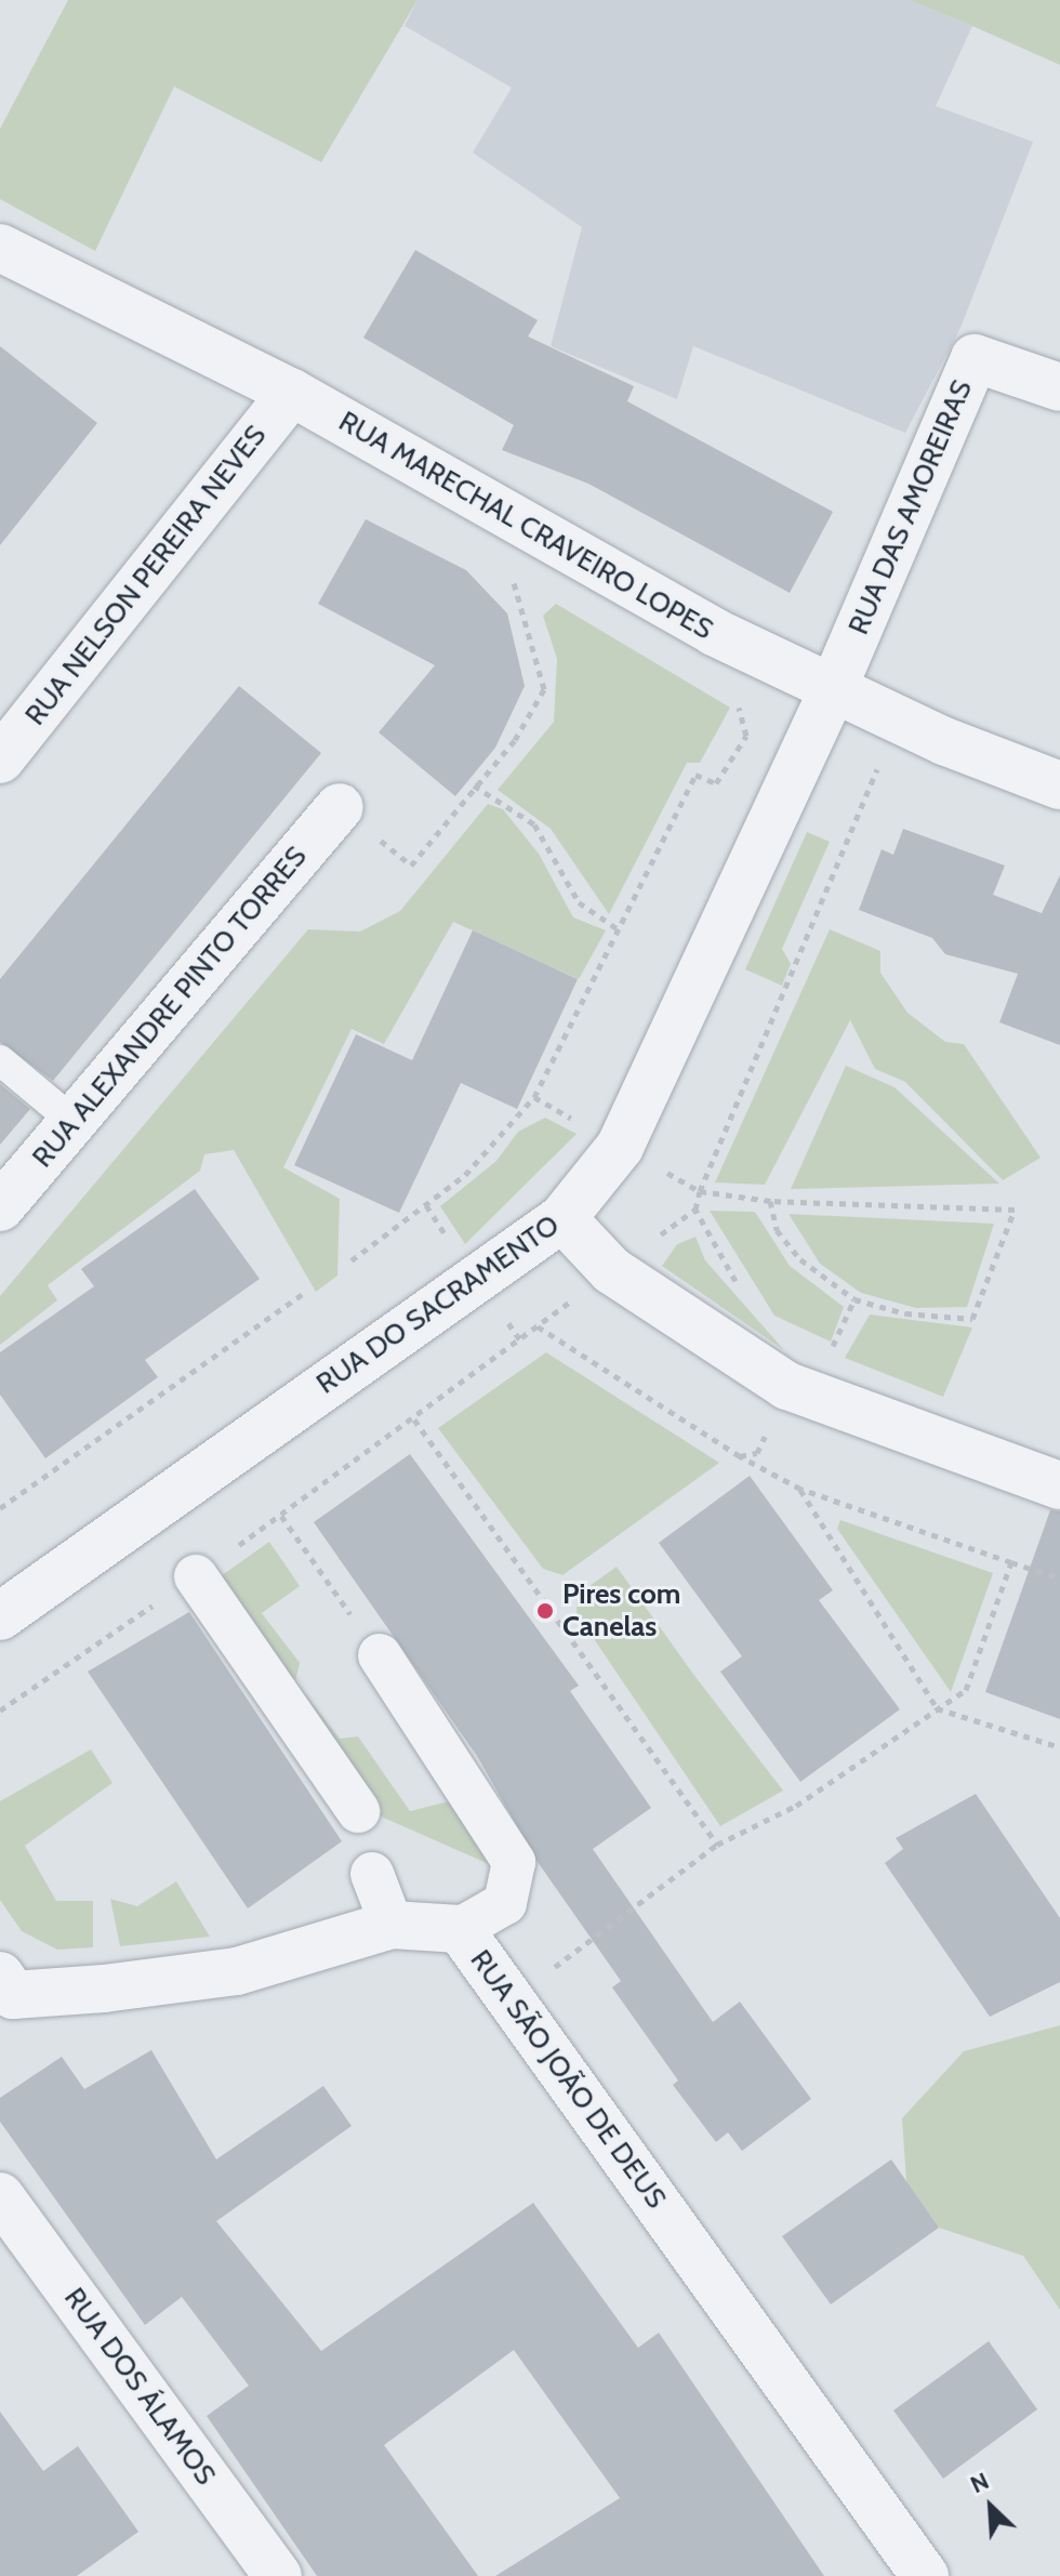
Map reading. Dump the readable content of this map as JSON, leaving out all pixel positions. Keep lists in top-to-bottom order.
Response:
{
  "streets": {
    "street": [
      "RUA DAS AMOREIRAS",
      "RUA MARECHAL CRAVEIRO LOPES",
      "RUA NELSON PEREIRA NEVES",
      "RUA ALEXANDRE PINTO TORRES",
      "RUA DO SACRAMENTO",
      "RUA SÃO JOÃO DE DEUS",
      "RUA DOS ÁLAMOS"
    ]
  },
  "crossings": [
    ["RUA DAS AMOREIRAS", "RUA MARECHAL CRAVEIRO LOPES"],
    ["RUA DAS AMOREIRAS", "RUA DO SACRAMENTO"],
    ["RUA MARECHAL CRAVEIRO LOPES", "RUA NELSON PEREIRA NEVES"],
    ["RUA MARECHAL CRAVEIRO LOPES", "RUA DO SACRAMENTO"]
  ],
  "places": ["Pires com Canelas"],
  "north": "top left"
}
